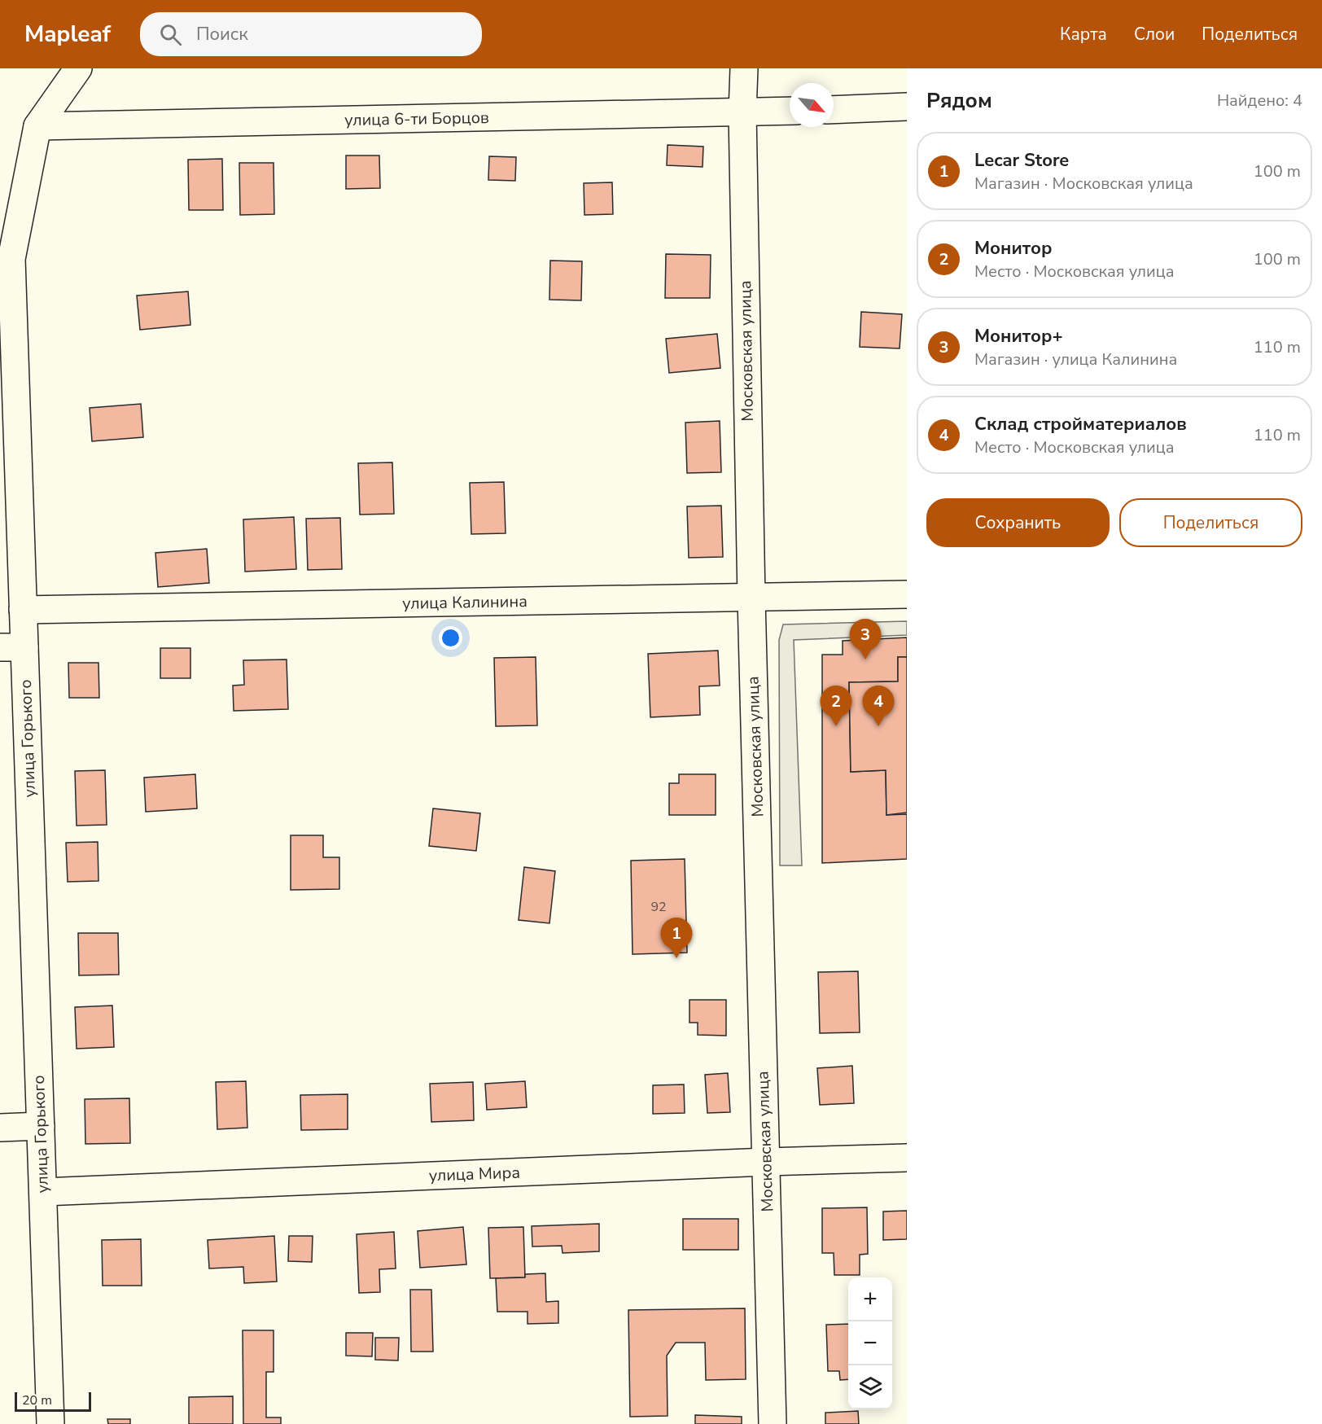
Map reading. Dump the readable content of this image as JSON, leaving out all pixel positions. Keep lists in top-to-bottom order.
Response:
{
  "streets": {
    "street": [
      "улица 6-ти Борцов",
      "Московская улица",
      "улица Калинина",
      "улица Горького",
      "улица Мира"
    ]
  },
  "crossings": [
    ["улица 6-ти Борцов", "Московская улица"],
    ["улица 6-ти Борцов", "улица Горького"],
    ["Московская улица", "улица Калинина"],
    ["Московская улица", "улица Мира"],
    ["улица Калинина", "улица Горького"],
    ["улица Горького", "улица Мира"]
  ],
  "house_numbers": ["92"],
  "scale_bar": "20 m",
  "north": "bottom right",
  "page": {
    "header": "Mapleaf",
    "search": "Поиск",
    "nav": ["Карта", "Слои", "Поделиться"],
    "heading": ["Рядом", "Найдено: 4"],
    "list": [
      {
        "mark": "1",
        "name": "Lecar Store",
        "note": "Магазин · Московская улица",
        "value": "100 m"
      },
      {
        "mark": "2",
        "name": "Монитор",
        "note": "Место · Московская улица",
        "value": "100 m"
      },
      {
        "mark": "3",
        "name": "Монитор+",
        "note": "Магазин · улица Калинина",
        "value": "110 m"
      },
      {
        "mark": "4",
        "name": "Склад стройматериалов",
        "note": "Место · Московская улица",
        "value": "110 m"
      }
    ],
    "buttons": ["Сохранить", "Поделиться"],
    "pins": [
      "3",
      "2",
      "4",
      "1"
    ],
    "map_buttons": ["+", "−"],
    "scale": "20 m"
  }
}
